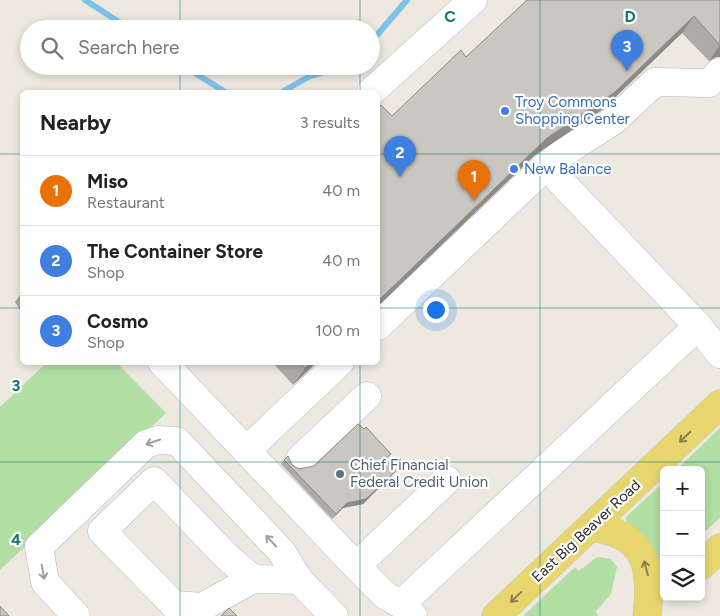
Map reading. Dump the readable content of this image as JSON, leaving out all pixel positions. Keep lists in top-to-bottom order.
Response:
{
  "streets": {
    "main road": ["East Big Beaver Road"]
  },
  "one_way": ["East Big Beaver Road"],
  "places": ["Troy Commons Shopping Center", "New Balance", "Chief Financial Federal Credit Union"],
  "page": {
    "search": "Search here",
    "pins": ["3", "2", "1"],
    "heading": ["Nearby", "3 results"],
    "list": [
      {
        "mark": "1",
        "name": "Miso",
        "note": "Restaurant",
        "value": "40 m"
      },
      {
        "mark": "2",
        "name": "The Container Store",
        "note": "Shop",
        "value": "40 m"
      },
      {
        "mark": "3",
        "name": "Cosmo",
        "note": "Shop",
        "value": "100 m"
      }
    ],
    "map_buttons": ["+", "−"]
  },
  "grid": {
    "columns": ["C", "D"],
    "rows": ["3", "4"]
  }
}
